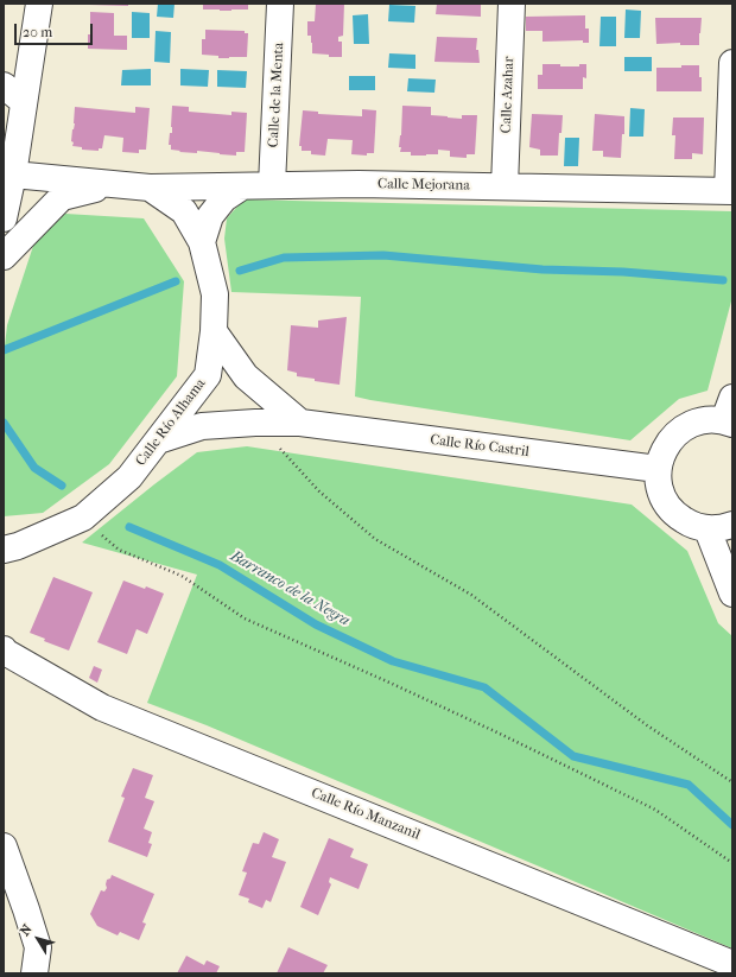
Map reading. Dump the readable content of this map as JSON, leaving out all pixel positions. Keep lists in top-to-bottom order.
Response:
{
  "streets": {
    "street": [
      "Calle de la Menta",
      "Calle Azahar",
      "Calle Mejorana",
      "Calle Río Alhama",
      "Calle Río Castril",
      "Calle Río Manzanil"
    ]
  },
  "crossings": [
    ["Calle de la Menta", "Calle Mejorana"],
    ["Calle Azahar", "Calle Mejorana"],
    ["Calle Mejorana", "Calle Río Alhama"],
    ["Calle Río Alhama", "Calle Río Castril"]
  ],
  "water": ["Barranco de la Negra"],
  "scale_bar": "20 m",
  "north": "top left"
}
